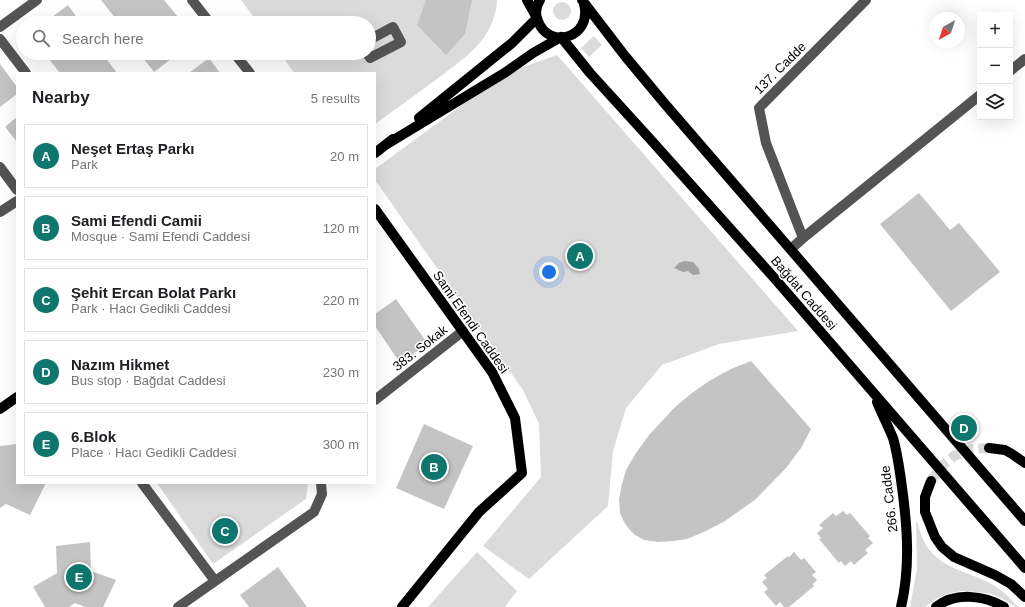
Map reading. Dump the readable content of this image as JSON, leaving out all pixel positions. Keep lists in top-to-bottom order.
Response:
{
  "streets": {
    "main road": ["Bağdat Caddesi", "Sami Efendi Caddesi", "266. Cadde"],
    "street": ["137. Cadde", "383. Sokak"]
  },
  "crossings": [
    ["Bağdat Caddesi", "266. Cadde"],
    ["Sami Efendi Caddesi", "383. Sokak"]
  ],
  "north": "bottom left",
  "page": {
    "map_buttons": ["+", "−"],
    "search": "Search here",
    "heading": ["Nearby", "5 results"],
    "list": [
      {
        "mark": "A",
        "name": "Neşet Ertaş Parkı",
        "note": "Park",
        "value": "20 m"
      },
      {
        "mark": "B",
        "name": "Sami Efendi Camii",
        "note": "Mosque · Sami Efendi Caddesi",
        "value": "120 m"
      },
      {
        "mark": "C",
        "name": "Şehit Ercan Bolat Parkı",
        "note": "Park · Hacı Gedikli Caddesi",
        "value": "220 m"
      },
      {
        "mark": "D",
        "name": "Nazım Hikmet",
        "note": "Bus stop · Bağdat Caddesi",
        "value": "230 m"
      },
      {
        "mark": "E",
        "name": "6.Blok",
        "note": "Place · Hacı Gedikli Caddesi",
        "value": "300 m"
      }
    ],
    "pins": [
      "A",
      "D",
      "B",
      "C",
      "E"
    ]
  }
}
